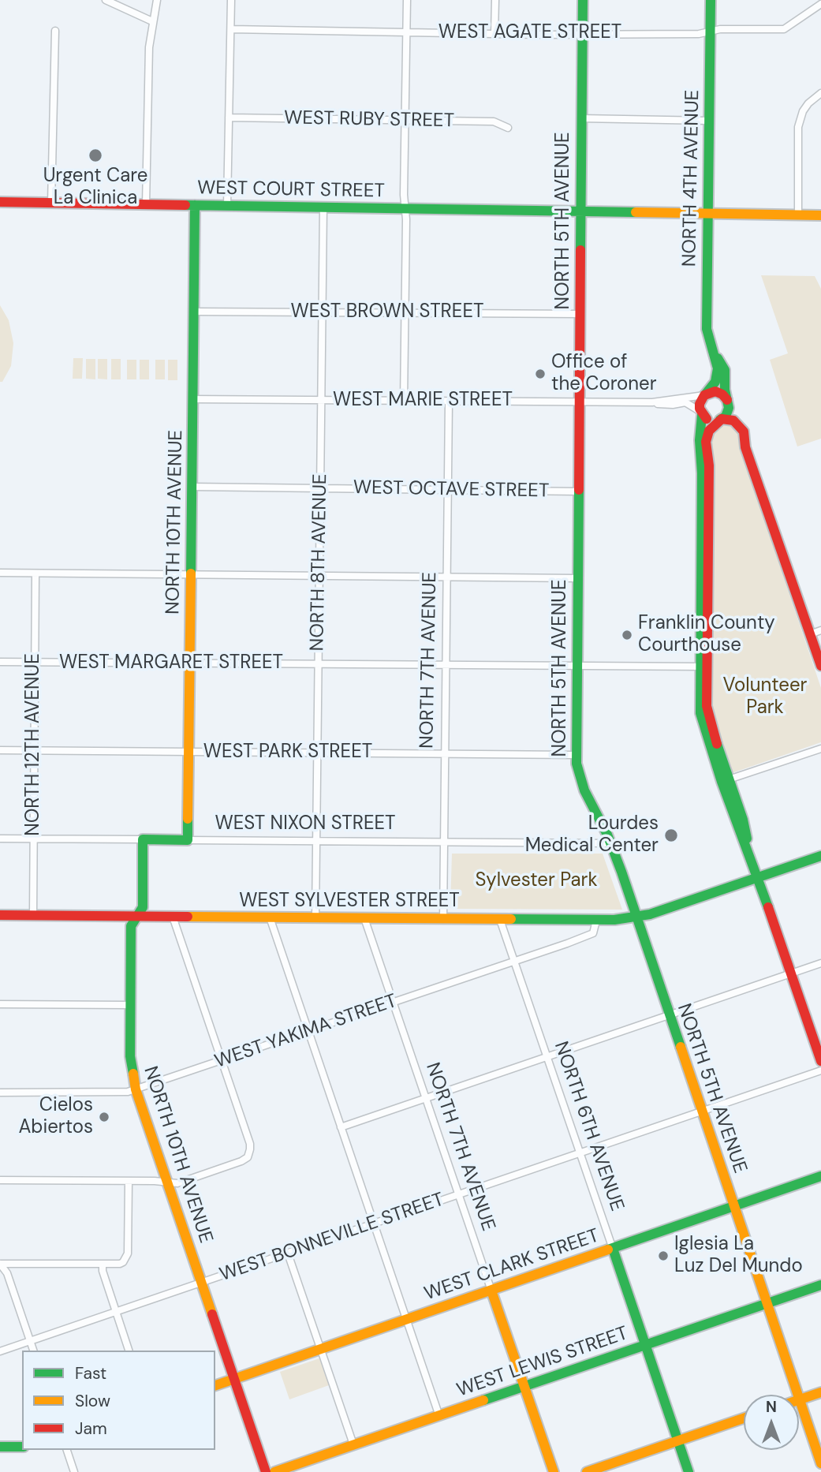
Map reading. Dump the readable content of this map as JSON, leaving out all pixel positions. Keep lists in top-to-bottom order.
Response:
{
  "streets": {
    "street": [
      "WEST AGATE STREET",
      "WEST RUBY STREET",
      "NORTH 4TH AVENUE",
      "WEST COURT STREET",
      "NORTH 5TH AVENUE",
      "WEST BROWN STREET",
      "WEST MARIE STREET",
      "WEST OCTAVE STREET",
      "NORTH 10TH AVENUE",
      "NORTH 8TH AVENUE",
      "NORTH 7TH AVENUE",
      "WEST MARGARET STREET",
      "NORTH 12TH AVENUE",
      "WEST PARK STREET",
      "WEST NIXON STREET",
      "WEST SYLVESTER STREET",
      "WEST YAKIMA STREET",
      "NORTH 6TH AVENUE",
      "WEST BONNEVILLE STREET",
      "WEST CLARK STREET",
      "WEST LEWIS STREET"
    ]
  },
  "crossings": [
    ["WEST AGATE STREET", "NORTH 4TH AVENUE"],
    ["WEST AGATE STREET", "NORTH 5TH AVENUE"],
    ["NORTH 4TH AVENUE", "WEST COURT STREET"],
    ["NORTH 4TH AVENUE", "WEST MARIE STREET"],
    ["WEST COURT STREET", "NORTH 5TH AVENUE"],
    ["WEST COURT STREET", "NORTH 10TH AVENUE"],
    ["WEST COURT STREET", "NORTH 8TH AVENUE"],
    ["NORTH 5TH AVENUE", "WEST BROWN STREET"],
    ["NORTH 5TH AVENUE", "WEST MARIE STREET"],
    ["NORTH 5TH AVENUE", "WEST OCTAVE STREET"],
    ["NORTH 5TH AVENUE", "WEST MARGARET STREET"],
    ["NORTH 5TH AVENUE", "WEST PARK STREET"],
    ["NORTH 5TH AVENUE", "WEST NIXON STREET"],
    ["NORTH 5TH AVENUE", "WEST SYLVESTER STREET"],
    ["NORTH 5TH AVENUE", "WEST BONNEVILLE STREET"],
    ["NORTH 5TH AVENUE", "WEST CLARK STREET"],
    ["NORTH 5TH AVENUE", "WEST LEWIS STREET"],
    ["WEST BROWN STREET", "NORTH 10TH AVENUE"],
    ["WEST BROWN STREET", "NORTH 8TH AVENUE"],
    ["WEST MARIE STREET", "NORTH 10TH AVENUE"],
    ["WEST MARIE STREET", "NORTH 8TH AVENUE"],
    ["WEST MARIE STREET", "NORTH 7TH AVENUE"],
    ["WEST OCTAVE STREET", "NORTH 10TH AVENUE"],
    ["WEST OCTAVE STREET", "NORTH 8TH AVENUE"],
    ["WEST OCTAVE STREET", "NORTH 7TH AVENUE"],
    ["NORTH 10TH AVENUE", "WEST MARGARET STREET"],
    ["NORTH 10TH AVENUE", "WEST PARK STREET"],
    ["NORTH 10TH AVENUE", "WEST NIXON STREET"],
    ["NORTH 10TH AVENUE", "WEST SYLVESTER STREET"],
    ["NORTH 10TH AVENUE", "WEST YAKIMA STREET"],
    ["NORTH 10TH AVENUE", "WEST BONNEVILLE STREET"],
    ["NORTH 10TH AVENUE", "WEST CLARK STREET"],
    ["NORTH 8TH AVENUE", "WEST MARGARET STREET"],
    ["NORTH 8TH AVENUE", "WEST PARK STREET"],
    ["NORTH 8TH AVENUE", "WEST NIXON STREET"],
    ["NORTH 8TH AVENUE", "WEST SYLVESTER STREET"],
    ["NORTH 7TH AVENUE", "WEST MARGARET STREET"],
    ["NORTH 7TH AVENUE", "WEST PARK STREET"],
    ["NORTH 7TH AVENUE", "WEST NIXON STREET"],
    ["NORTH 7TH AVENUE", "WEST SYLVESTER STREET"],
    ["NORTH 7TH AVENUE", "WEST YAKIMA STREET"],
    ["NORTH 7TH AVENUE", "WEST BONNEVILLE STREET"],
    ["NORTH 7TH AVENUE", "WEST CLARK STREET"],
    ["NORTH 7TH AVENUE", "WEST LEWIS STREET"],
    ["WEST MARGARET STREET", "NORTH 12TH AVENUE"],
    ["NORTH 12TH AVENUE", "WEST PARK STREET"],
    ["NORTH 12TH AVENUE", "WEST NIXON STREET"],
    ["NORTH 12TH AVENUE", "WEST SYLVESTER STREET"],
    ["WEST SYLVESTER STREET", "WEST YAKIMA STREET"],
    ["WEST SYLVESTER STREET", "NORTH 6TH AVENUE"],
    ["WEST YAKIMA STREET", "NORTH 6TH AVENUE"],
    ["NORTH 6TH AVENUE", "WEST BONNEVILLE STREET"],
    ["NORTH 6TH AVENUE", "WEST CLARK STREET"],
    ["NORTH 6TH AVENUE", "WEST LEWIS STREET"]
  ],
  "parks": ["Volunteer Park", "Sylvester Park"],
  "places": [
    "Urgent Care La Clinica",
    "Office of the Coroner",
    "Franklin County Courthouse",
    "Lourdes Medical Center",
    "Cielos Abiertos",
    "Iglesia La Luz Del Mundo"
  ],
  "legend": ["Fast", "Slow", "Jam"],
  "north": "top"
}
